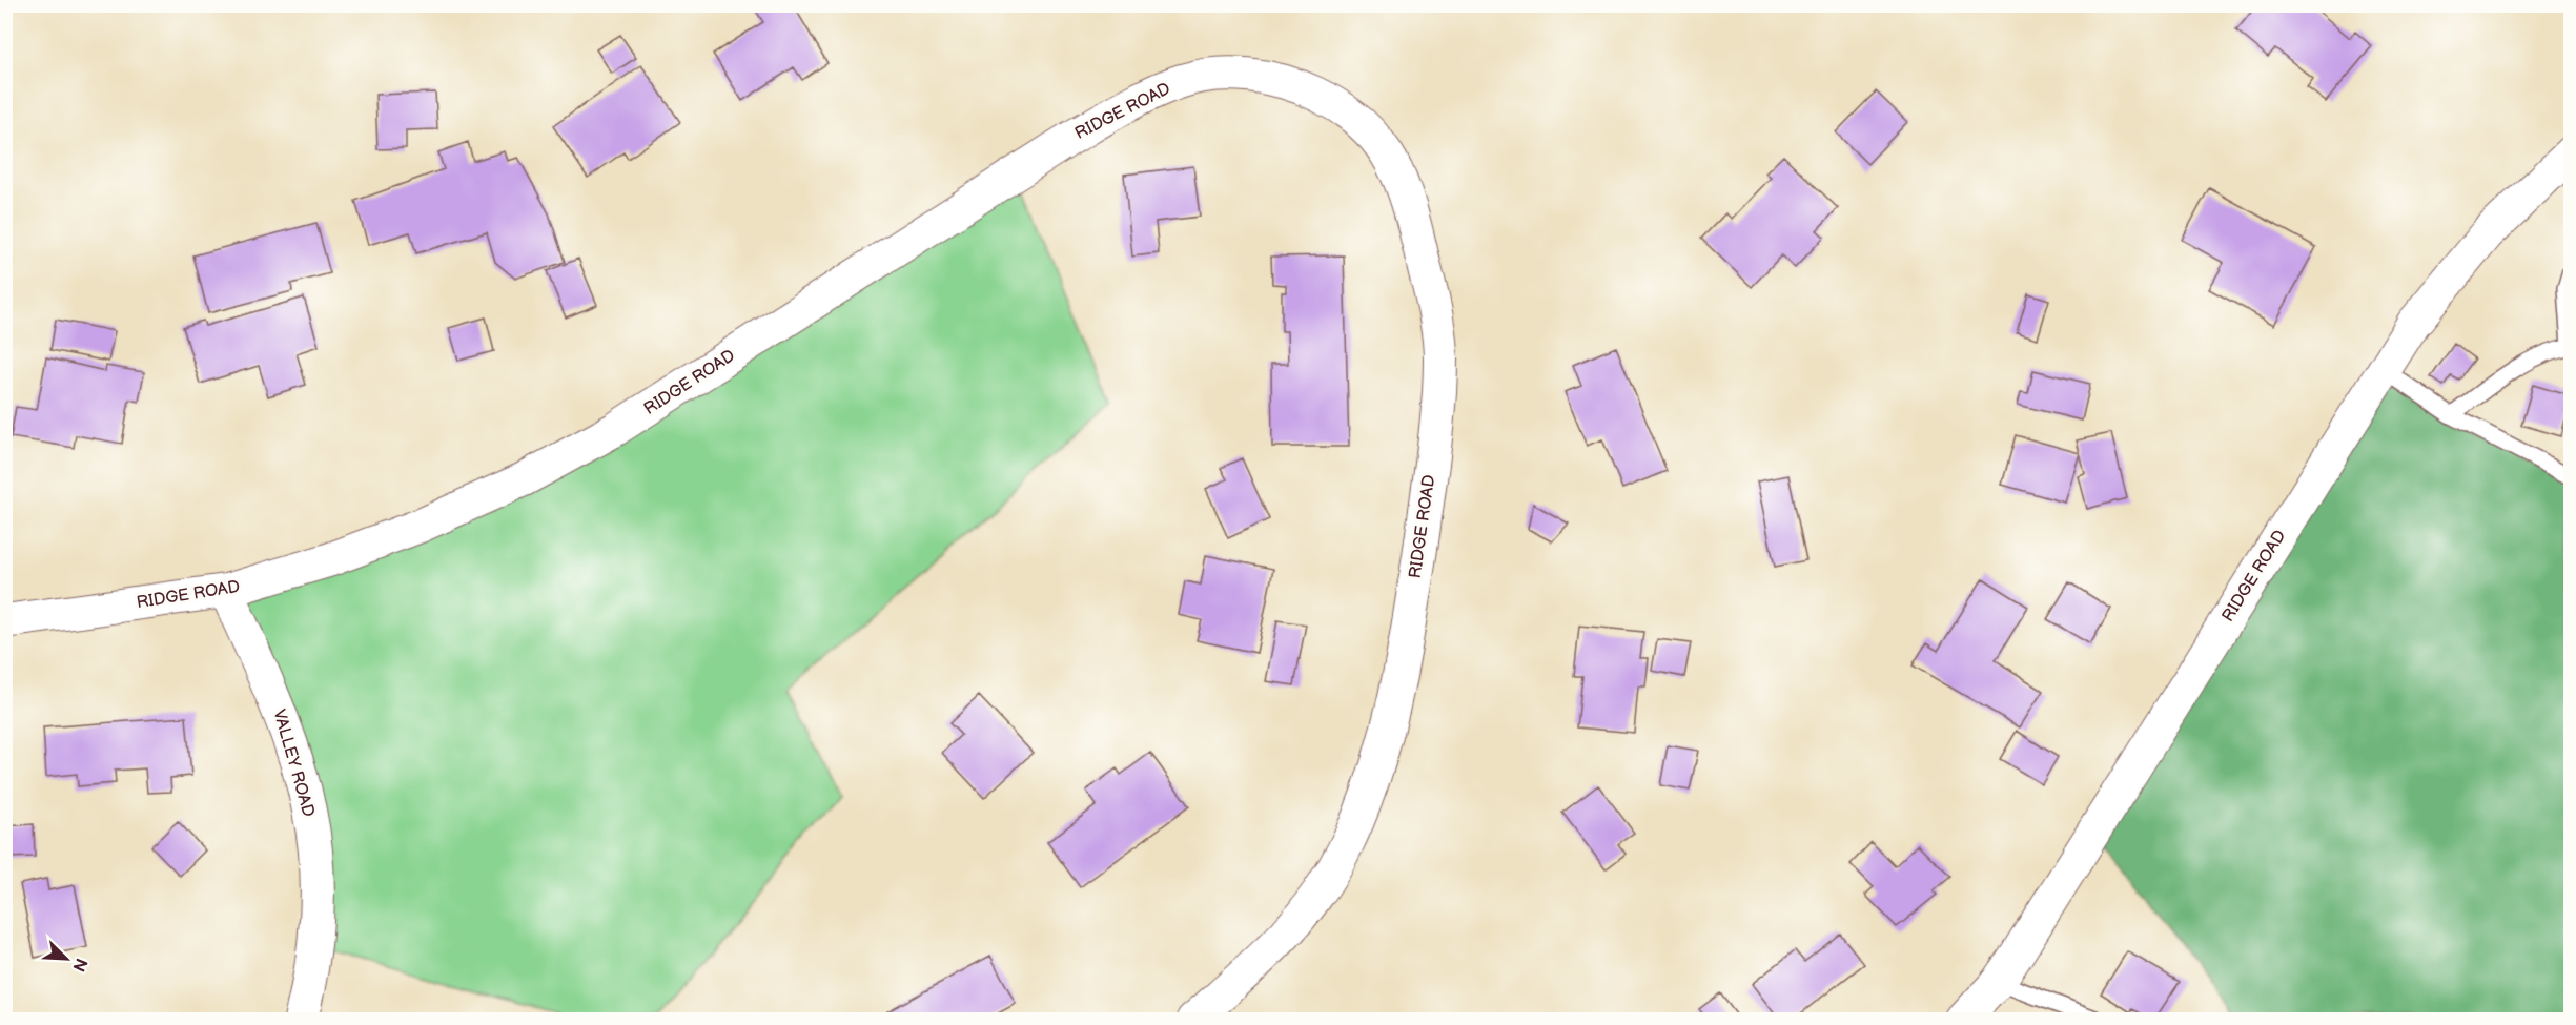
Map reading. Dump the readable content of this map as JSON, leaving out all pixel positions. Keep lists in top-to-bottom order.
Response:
{
  "streets": {
    "street": ["RIDGE ROAD", "VALLEY ROAD"]
  },
  "crossings": [
    ["RIDGE ROAD", "VALLEY ROAD"]
  ],
  "north": "bottom right"
}
